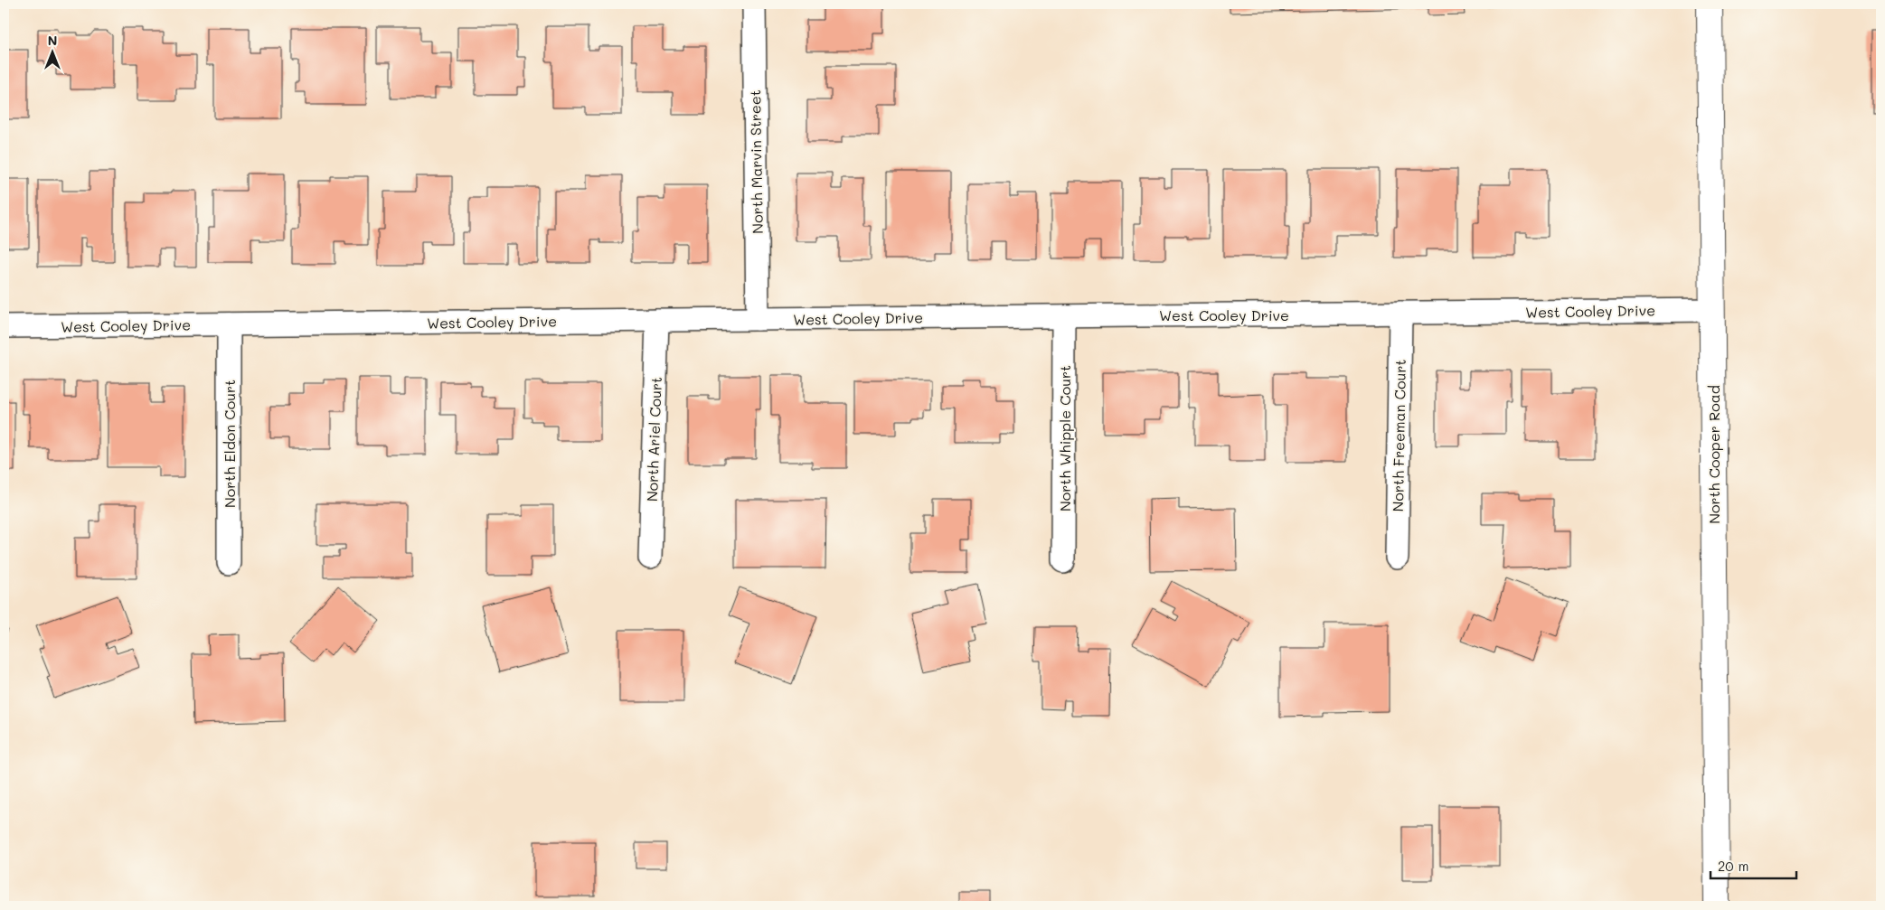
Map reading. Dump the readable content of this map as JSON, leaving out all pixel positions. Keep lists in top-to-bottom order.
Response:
{
  "streets": {
    "main road": ["North Cooper Road"],
    "street": [
      "North Marvin Street",
      "West Cooley Drive",
      "North Freeman Court",
      "North Whipple Court",
      "North Ariel Court",
      "North Eldon Court"
    ]
  },
  "crossings": [
    ["North Marvin Street", "West Cooley Drive"],
    ["West Cooley Drive", "North Freeman Court"],
    ["West Cooley Drive", "North Whipple Court"],
    ["West Cooley Drive", "North Ariel Court"],
    ["West Cooley Drive", "North Eldon Court"],
    ["West Cooley Drive", "North Cooper Road"]
  ],
  "scale_bar": "20 m",
  "north": "top"
}
